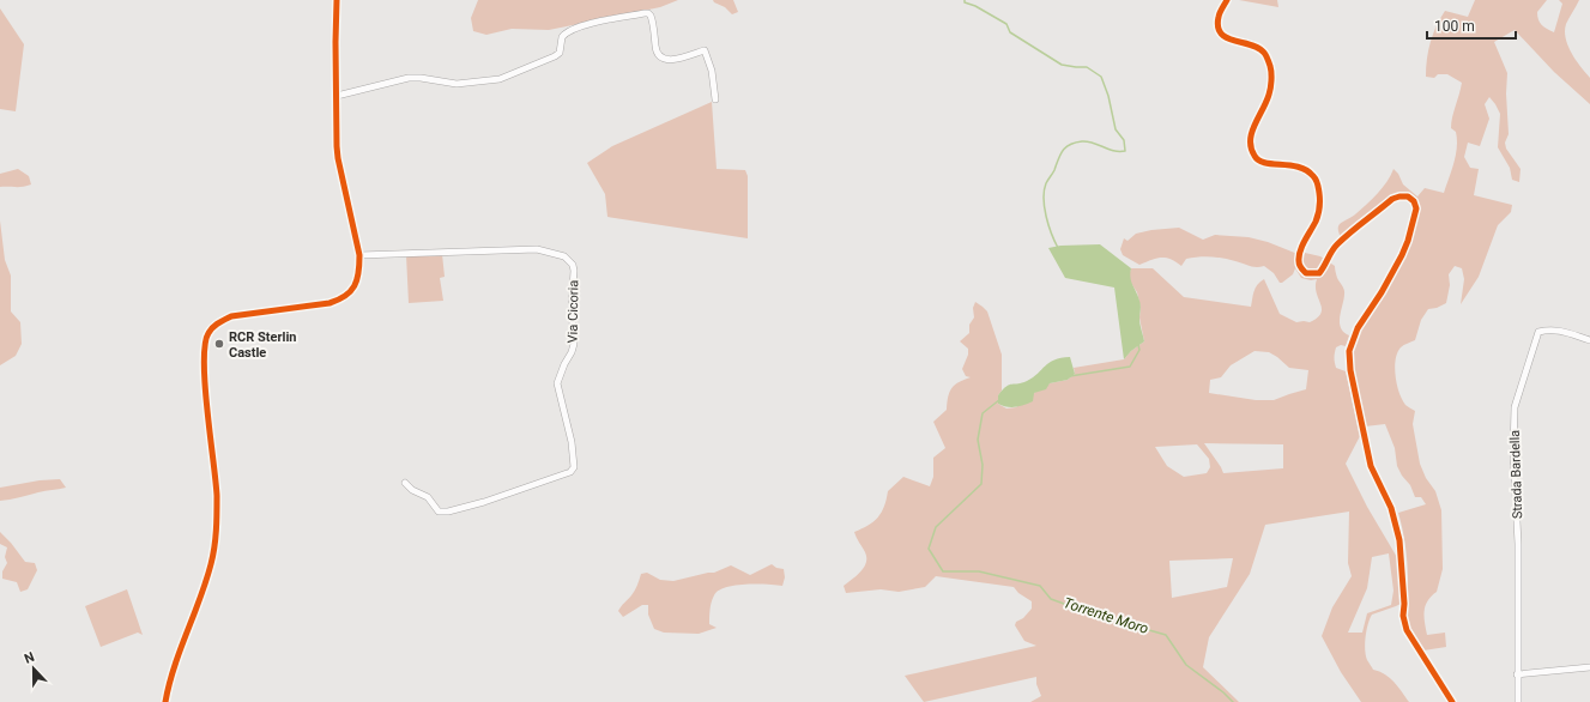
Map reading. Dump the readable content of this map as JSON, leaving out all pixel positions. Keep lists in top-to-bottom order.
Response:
{
  "streets": {
    "street": ["Via Cicoria", "Strada Bardella"]
  },
  "water": ["Torrente Moro"],
  "places": ["RCR Sterlin Castle"],
  "scale_bar": "100 m",
  "north": "top"
}
